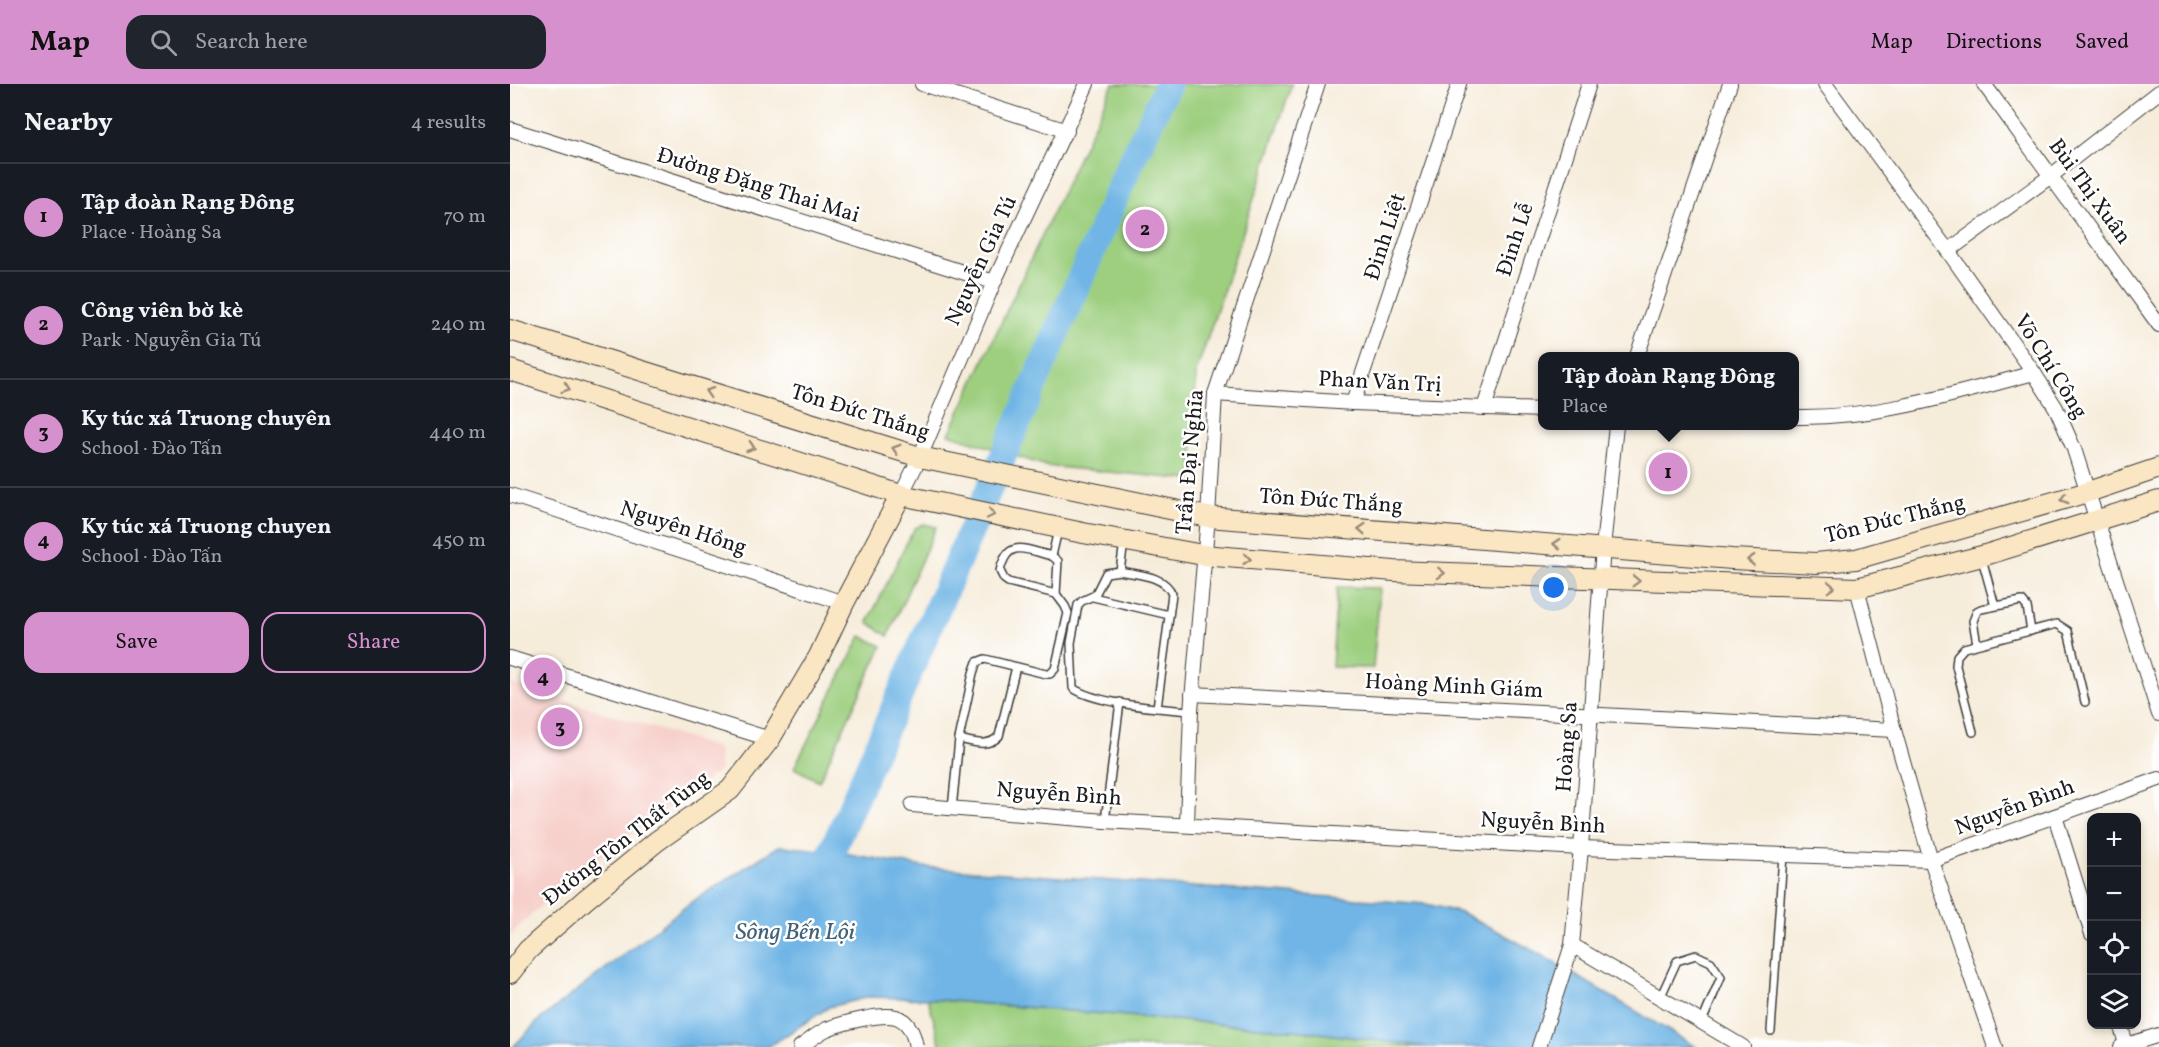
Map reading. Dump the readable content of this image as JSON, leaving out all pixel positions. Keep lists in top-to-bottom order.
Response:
{
  "streets": {
    "main road": ["Tôn Đức Thắng", "Đường Tôn Thất Tùng"],
    "street": [
      "Đường Đặng Thai Mai",
      "Bùi Thị Xuân",
      "Đinh Liệt",
      "Đinh Lễ",
      "Nguyễn Gia Tú",
      "Võ Chí Công",
      "Phan Văn Trị",
      "Trần Đại Nghĩa",
      "Nguyên Hồng",
      "Hoàng Minh Giám",
      "Hoàng Sa",
      "Nguyễn Bình"
    ]
  },
  "crossings": [
    ["Đường Đặng Thai Mai", "Nguyễn Gia Tú"],
    ["Đinh Liệt", "Phan Văn Trị"],
    ["Đinh Lễ", "Phan Văn Trị"],
    ["Nguyễn Gia Tú", "Tôn Đức Thắng"],
    ["Nguyễn Gia Tú", "Đường Tôn Thất Tùng"],
    ["Võ Chí Công", "Tôn Đức Thắng"],
    ["Phan Văn Trị", "Trần Đại Nghĩa"],
    ["Tôn Đức Thắng", "Trần Đại Nghĩa"],
    ["Tôn Đức Thắng", "Hoàng Sa"],
    ["Trần Đại Nghĩa", "Hoàng Minh Giám"],
    ["Trần Đại Nghĩa", "Nguyễn Bình"],
    ["Nguyên Hồng", "Đường Tôn Thất Tùng"],
    ["Hoàng Minh Giám", "Hoàng Sa"],
    ["Hoàng Sa", "Nguyễn Bình"]
  ],
  "water": ["Sông Bến Lội"],
  "page": {
    "header": "Map",
    "search": "Search here",
    "nav": ["Map", "Directions", "Saved"],
    "heading": ["Nearby", "4 results"],
    "list": [
      {
        "mark": "1",
        "name": "Tập đoàn Rạng Đông",
        "note": "Place · Hoàng Sa",
        "value": "70 m"
      },
      {
        "mark": "2",
        "name": "Công viên bờ kè",
        "note": "Park · Nguyễn Gia Tú",
        "value": "240 m"
      },
      {
        "mark": "3",
        "name": "Ky túc xá Truong chuyên",
        "note": "School · Đào Tấn",
        "value": "440 m"
      },
      {
        "mark": "4",
        "name": "Ky túc xá Truong chuyen",
        "note": "School · Đào Tấn",
        "value": "450 m"
      }
    ],
    "pins": [
      "2",
      "1",
      "4",
      "3"
    ],
    "popup": ["Tập đoàn Rạng Đông", "Place"],
    "buttons": ["Save", "Share"],
    "map_buttons": ["+", "−"]
  }
}
